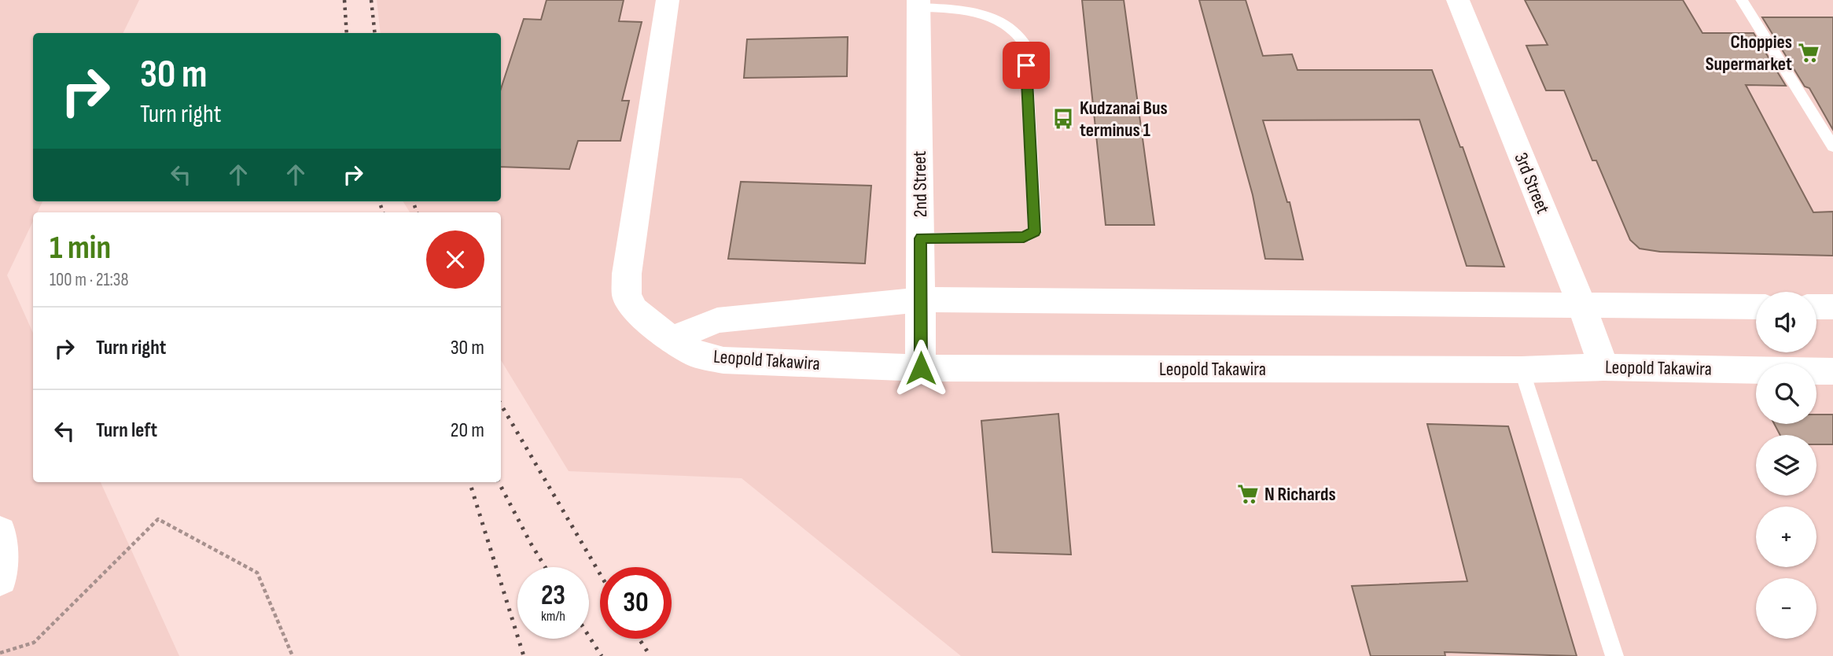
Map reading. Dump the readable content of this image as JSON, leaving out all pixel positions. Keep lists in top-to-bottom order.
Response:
{
  "streets": {
    "street": ["3rd Street", "2nd Street", "Leopold Takawira"]
  },
  "crossings": [
    ["3rd Street", "Leopold Takawira"],
    ["2nd Street", "Leopold Takawira"]
  ],
  "places": {
    "supermarket": ["Choppies Supermarket", "N Richards"],
    "bus stop": ["Kudzanai Bus terminus 1"]
  },
  "page": {
    "turn": ["30 m", "Turn right"],
    "heading": ["1 min", "100 m · 21:38"],
    "map_buttons": ["+", "−"],
    "list": [
      {
        "name": "Turn right",
        "value": "30 m"
      },
      {
        "name": "Turn left",
        "value": "20 m"
      }
    ],
    "speed": "23 km/h",
    "limit": "30"
  }
}
